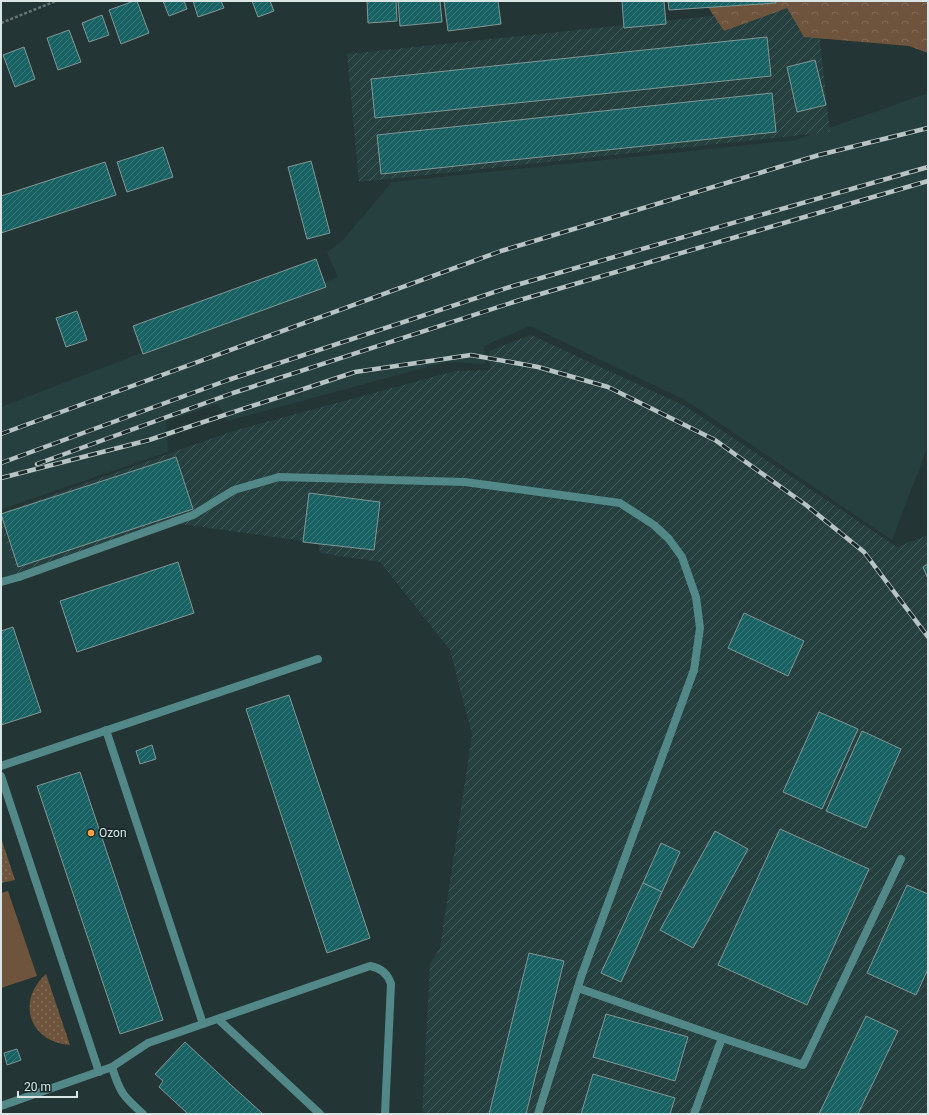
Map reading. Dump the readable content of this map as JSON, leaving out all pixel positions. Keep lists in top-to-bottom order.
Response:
{
  "places": ["Ozon"],
  "scale_bar": "20 m"
}
